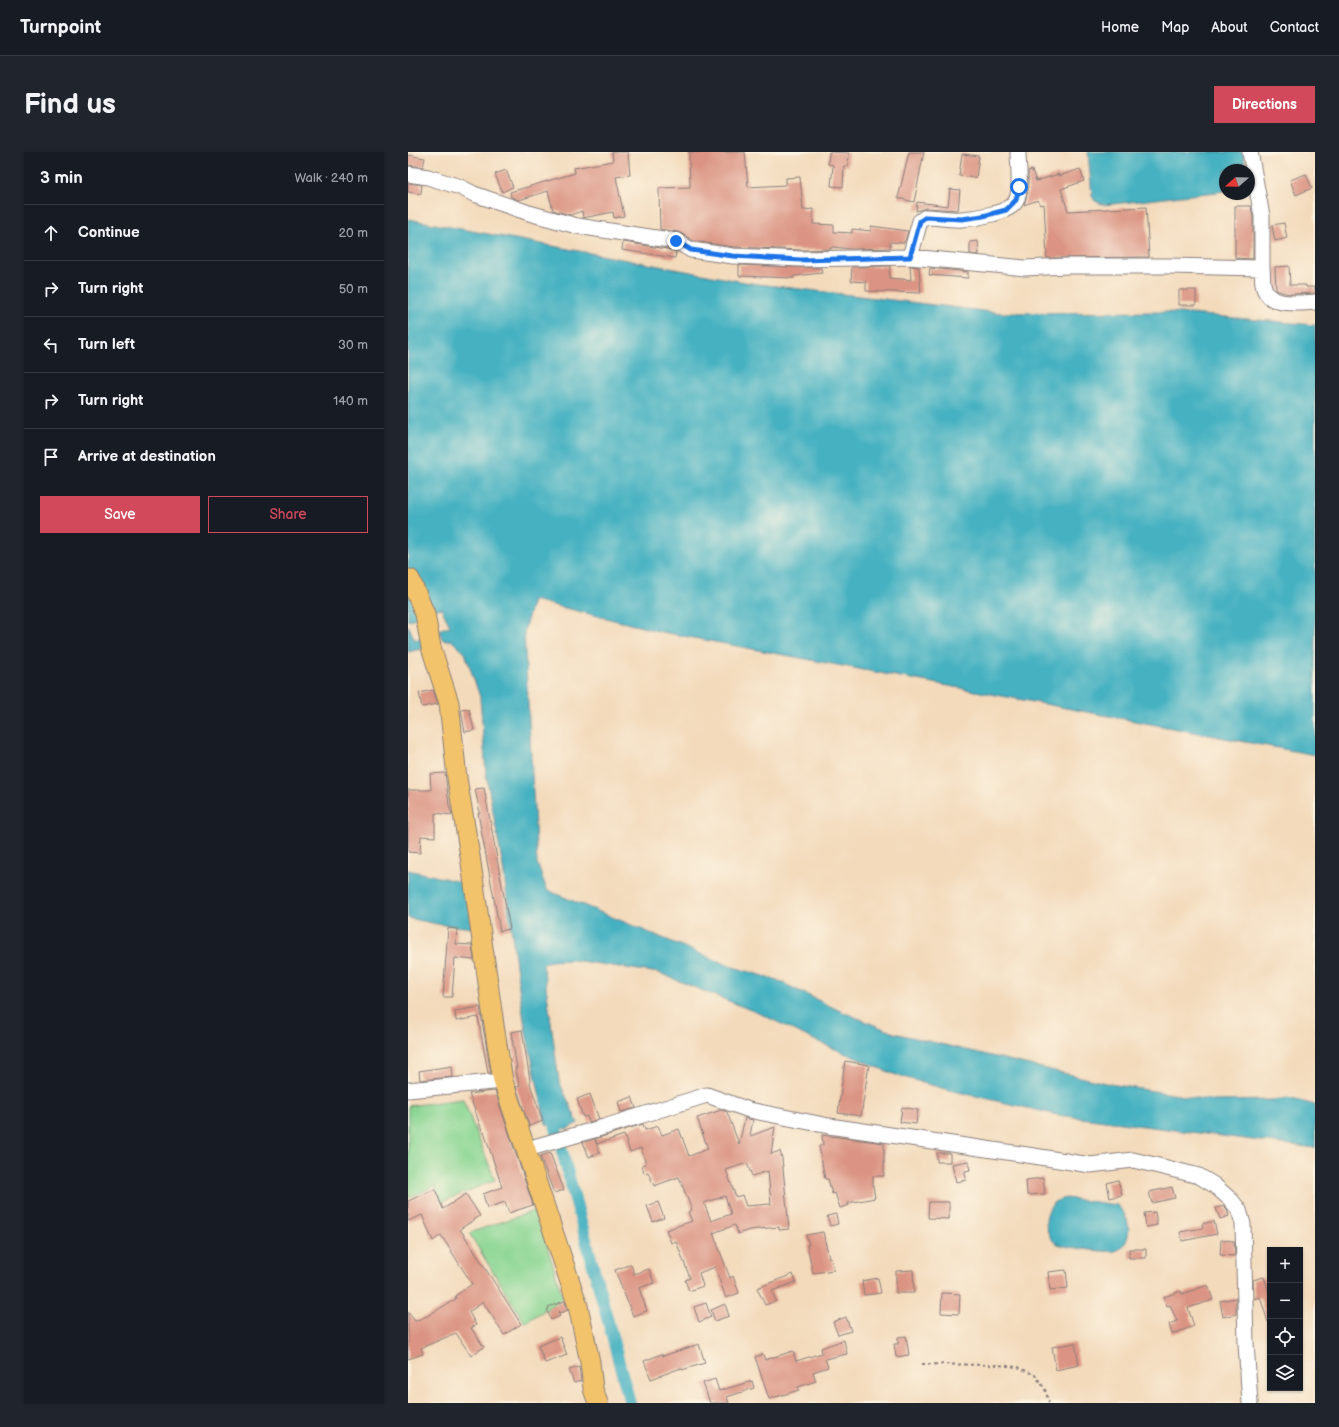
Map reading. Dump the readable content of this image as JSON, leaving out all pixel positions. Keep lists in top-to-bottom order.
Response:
{
  "north": "left",
  "page": {
    "header": "Turnpoint",
    "nav": [
      "Home",
      "Map",
      "About",
      "Contact"
    ],
    "buttons": [
      "Directions",
      ["Save", "Share"]
    ],
    "title": "Find us",
    "heading": ["3 min", "Walk · 240 m"],
    "list": [
      ["Continue", "20 m"],
      ["Turn right", "50 m"],
      ["Turn left", "30 m"],
      ["Turn right", "140 m"],
      "Arrive at destination"
    ],
    "map_buttons": ["+", "−"]
  }
}
